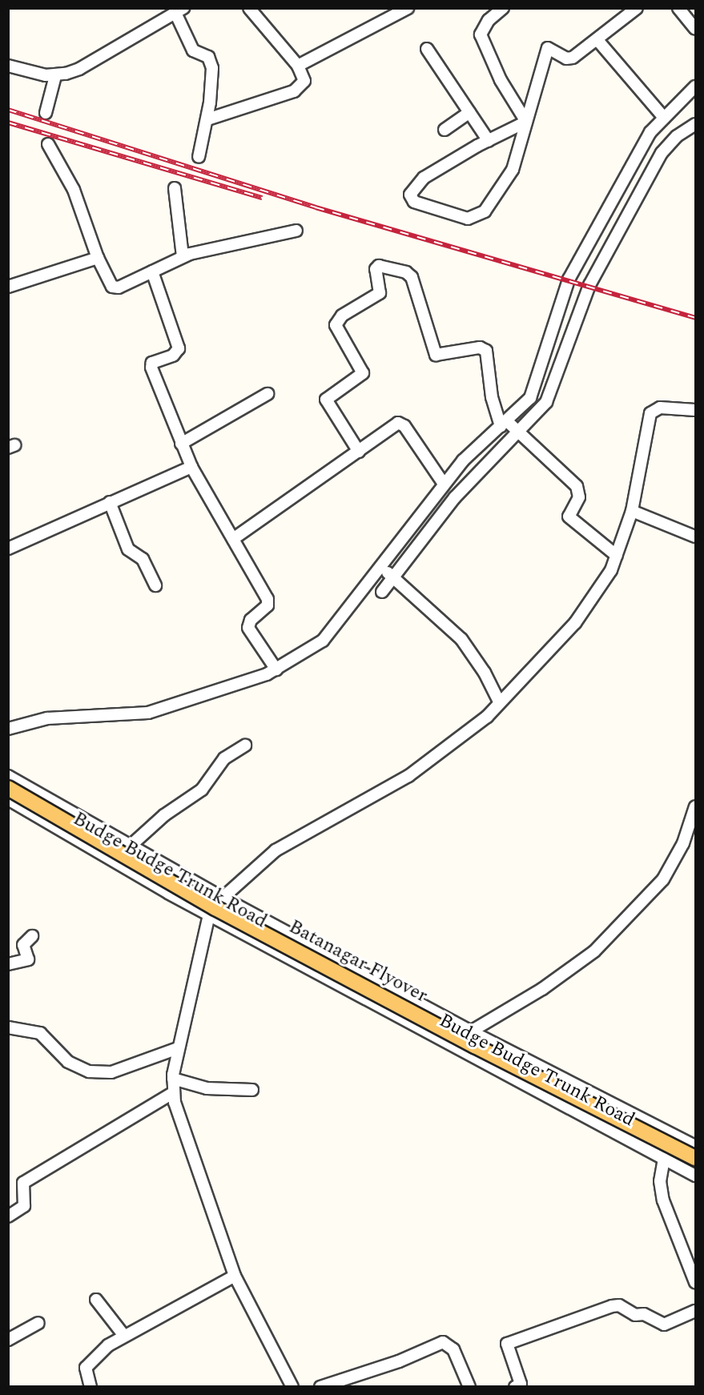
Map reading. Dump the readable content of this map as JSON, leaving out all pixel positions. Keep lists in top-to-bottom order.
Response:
{
  "streets": {
    "main road": ["Batanagar Flyover"],
    "street": ["Budge Budge Trunk Road"]
  }
}
